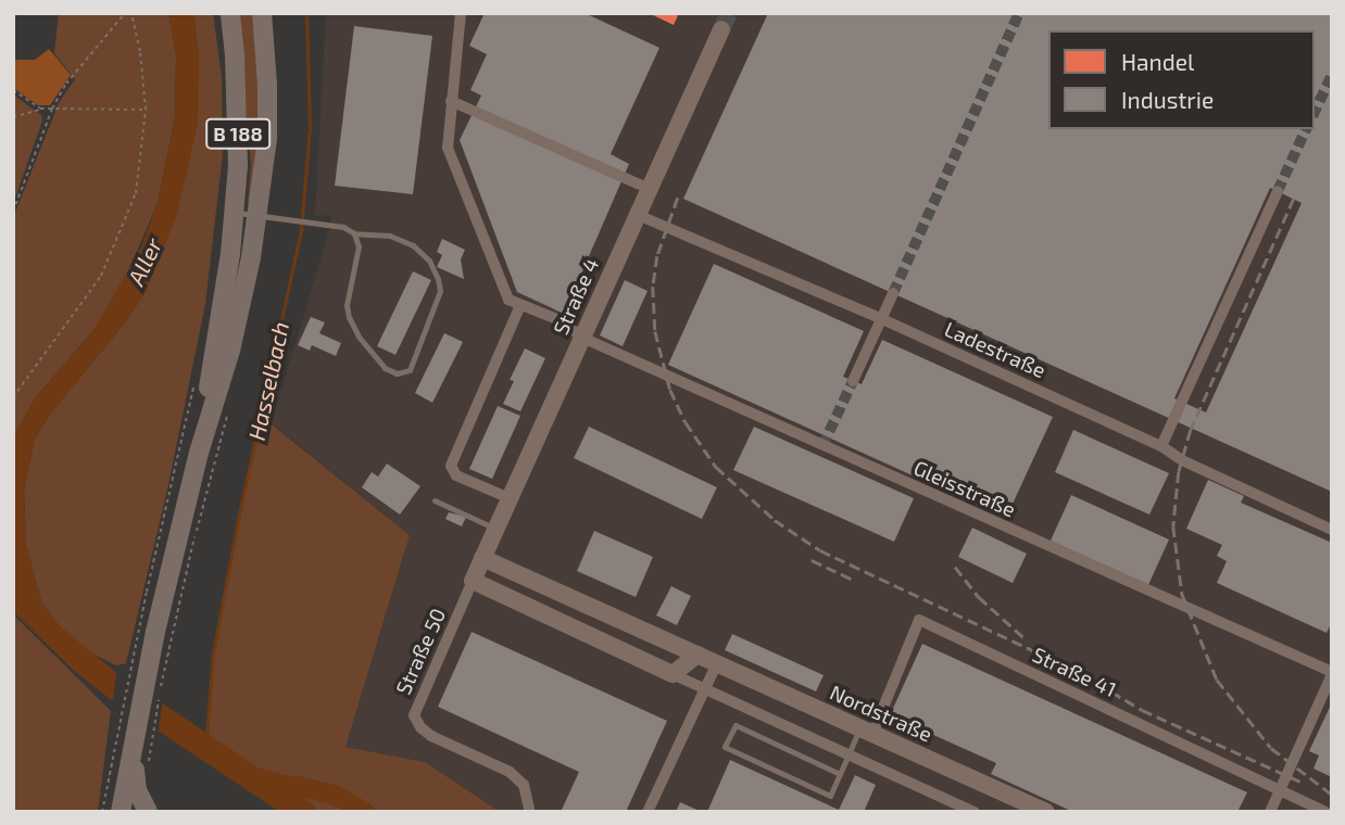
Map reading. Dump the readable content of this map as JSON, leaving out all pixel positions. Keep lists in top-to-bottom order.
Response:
{
  "streets": {
    "main road": ["B 188"],
    "street": [
      "Straße 4",
      "Ladestraße",
      "Gleisstraße",
      "Straße 50",
      "Straße 41",
      "Nordstraße"
    ]
  },
  "crossings": [
    ["Straße 4", "Ladestraße"],
    ["Straße 4", "Gleisstraße"],
    ["Straße 4", "Straße 50"],
    ["Straße 4", "Nordstraße"],
    ["Straße 41", "Nordstraße"]
  ],
  "water": ["Aller", "Hasselbach"],
  "legend": ["Handel", "Industrie"]
}
